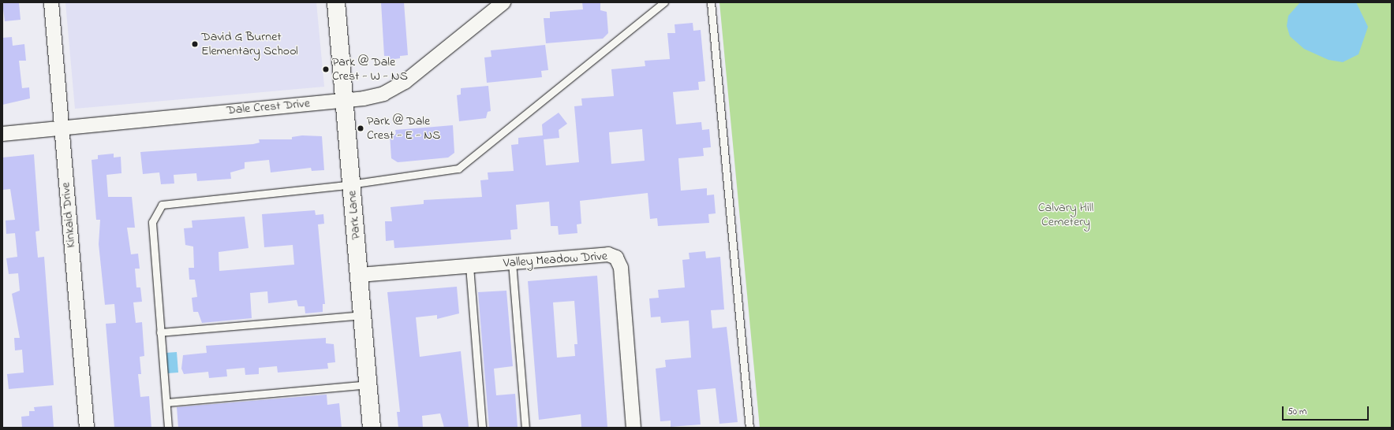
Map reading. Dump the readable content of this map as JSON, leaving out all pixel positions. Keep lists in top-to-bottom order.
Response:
{
  "streets": {
    "street": [
      "Dale Crest Drive",
      "Kinkaid Drive",
      "Park Lane",
      "Valley Meadow Drive"
    ]
  },
  "crossings": [
    ["Dale Crest Drive", "Kinkaid Drive"],
    ["Dale Crest Drive", "Park Lane"],
    ["Park Lane", "Valley Meadow Drive"]
  ],
  "parks": ["Calvary Hill Cemetery"],
  "places": ["David G Burnet Elementary School", "Park @ Dale Crest - W - NS", "Park @ Dale Crest - E - NS"],
  "scale_bar": "50 m"
}
